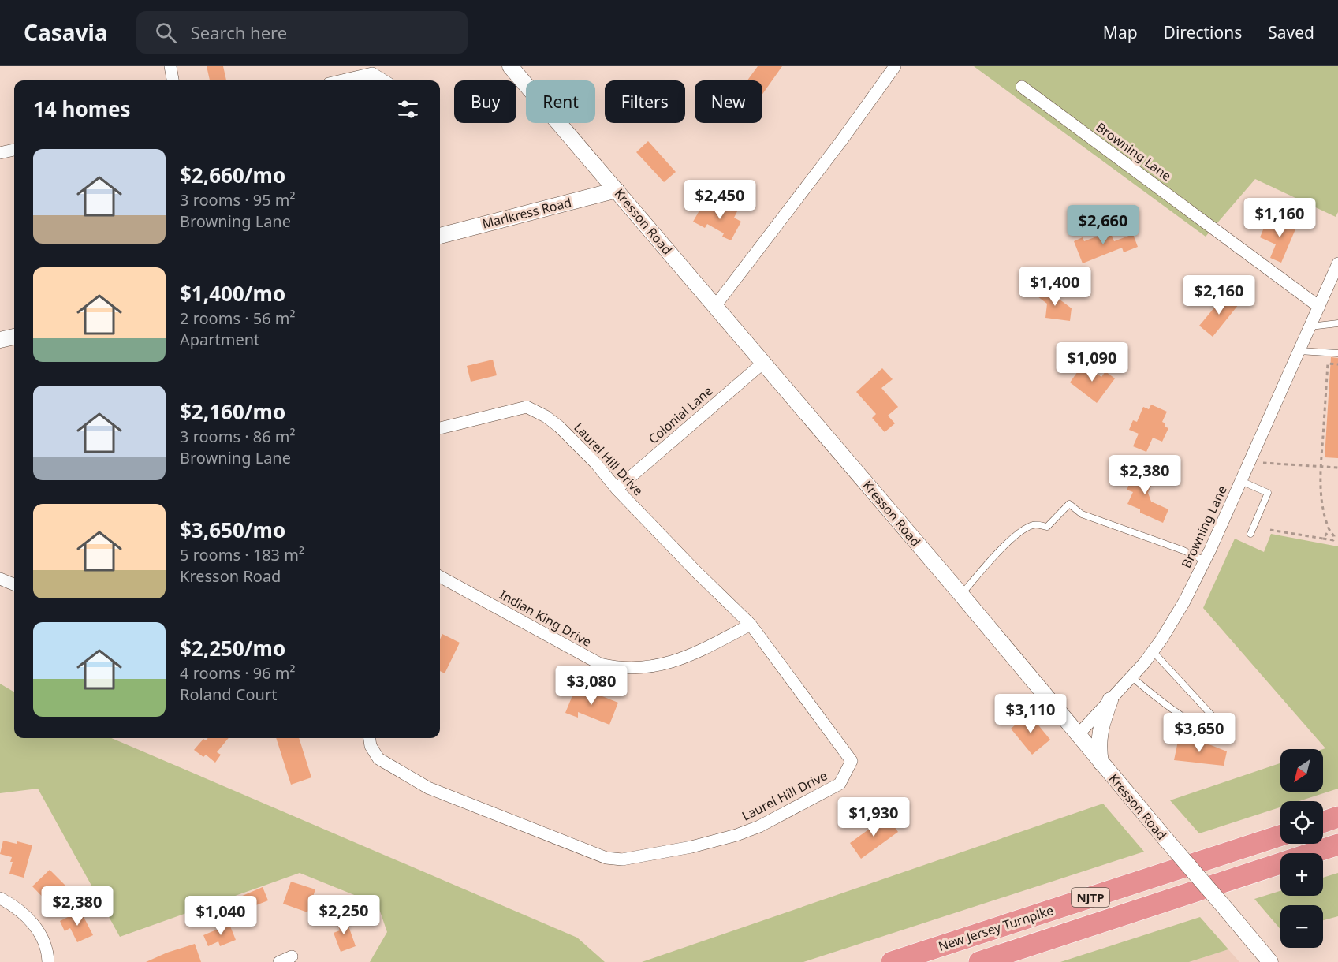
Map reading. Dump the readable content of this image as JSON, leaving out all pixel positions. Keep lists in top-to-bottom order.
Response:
{
  "streets": {
    "highway": ["NJTP", "New Jersey Turnpike"],
    "street": [
      "Browning Lane",
      "Marlkress Road",
      "Kresson Road",
      "Colonial Lane",
      "Laurel Hill Drive",
      "Indian King Drive"
    ]
  },
  "crossings": [
    ["Browning Lane", "Kresson Road"],
    ["Marlkress Road", "Kresson Road"],
    ["Kresson Road", "Colonial Lane"],
    ["Colonial Lane", "Laurel Hill Drive"],
    ["Laurel Hill Drive", "Indian King Drive"]
  ],
  "north": "bottom left",
  "page": {
    "header": "Casavia",
    "search": "Search here",
    "nav": ["Map", "Directions", "Saved"],
    "chip": [
      "Buy",
      "Rent",
      "Filters",
      "New"
    ],
    "heading": "14 homes",
    "list": [
      {
        "name": "$2,660/mo",
        "note": "3 rooms · 95 m² · Browning Lane"
      },
      {
        "name": "$1,400/mo",
        "note": "2 rooms · 56 m² · Apartment"
      },
      {
        "name": "$2,160/mo",
        "note": "3 rooms · 86 m² · Browning Lane"
      },
      {
        "name": "$3,650/mo",
        "note": "5 rooms · 183 m² · Kresson Road"
      },
      {
        "name": "$2,250/mo",
        "note": "4 rooms · 96 m² · Roland Court"
      }
    ],
    "price": [
      "$2,450",
      "$1,160",
      "$2,660",
      "$1,400",
      "$2,160",
      "$1,090",
      "$2,380",
      "$3,080",
      "$3,110",
      "$3,650",
      "$1,930",
      "$2,380",
      "$2,250",
      "$1,040"
    ],
    "map_buttons": ["+", "−"]
  }
}
